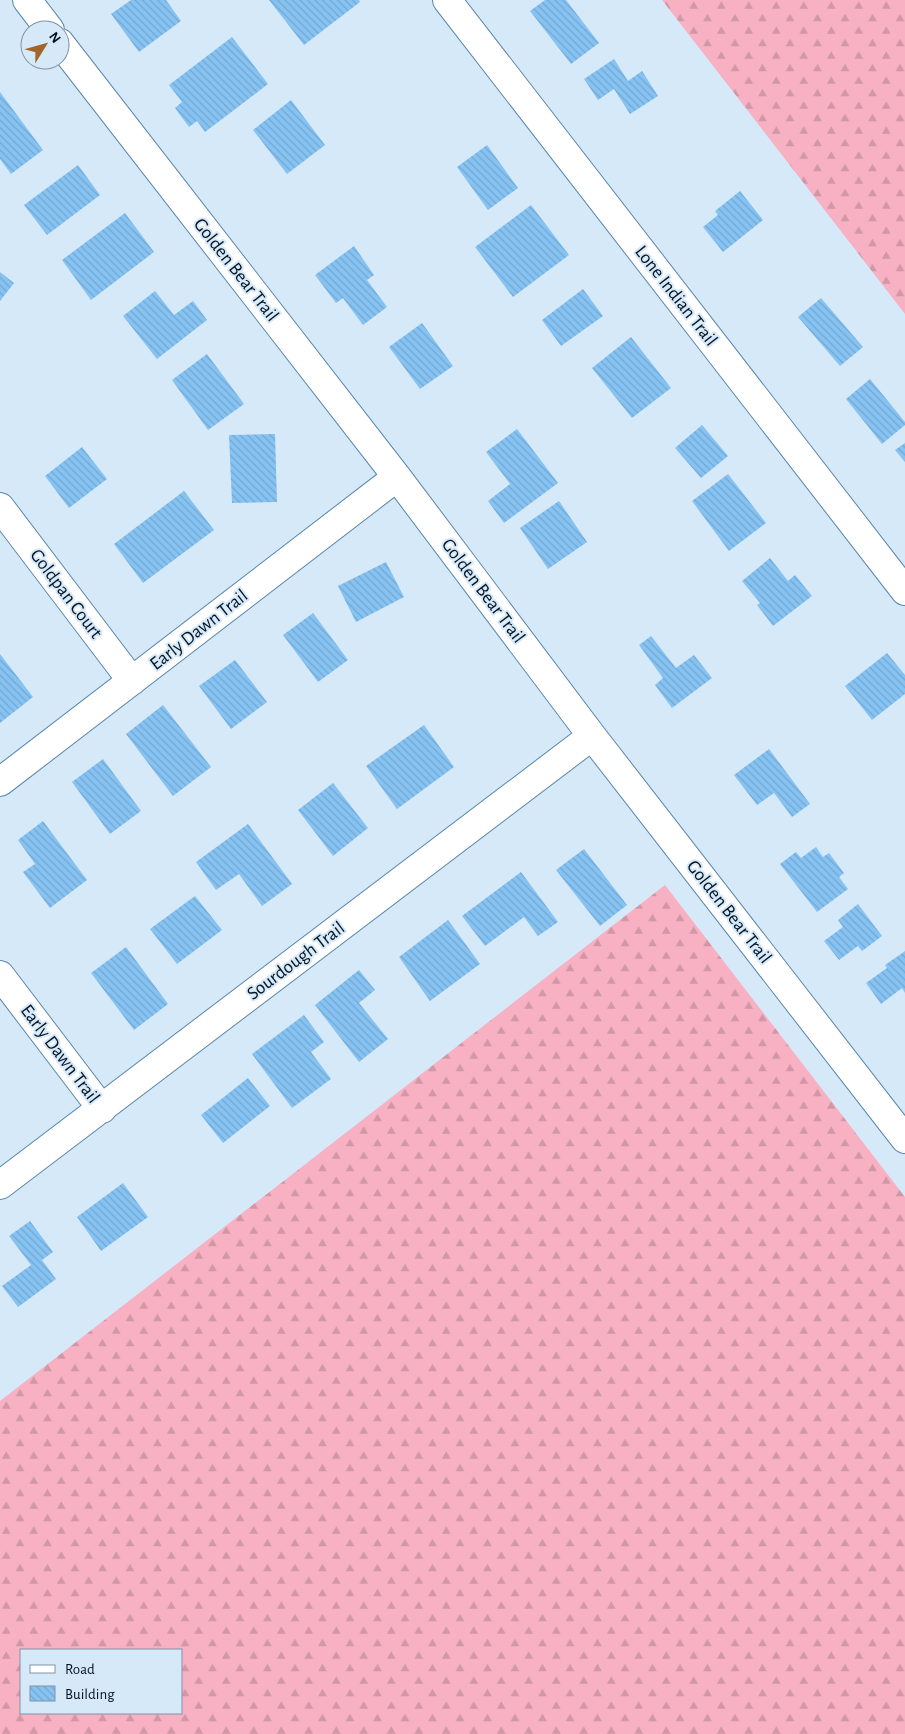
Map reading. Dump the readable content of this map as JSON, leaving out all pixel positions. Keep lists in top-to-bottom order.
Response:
{
  "streets": {
    "street": [
      "Golden Bear Trail",
      "Lone Indian Trail",
      "Goldpan Court",
      "Early Dawn Trail",
      "Sourdough Trail"
    ]
  },
  "crossings": [
    ["Golden Bear Trail", "Early Dawn Trail"],
    ["Golden Bear Trail", "Sourdough Trail"],
    ["Goldpan Court", "Early Dawn Trail"],
    ["Early Dawn Trail", "Sourdough Trail"]
  ],
  "legend": ["Road", "Building"],
  "north": "top right"
}
